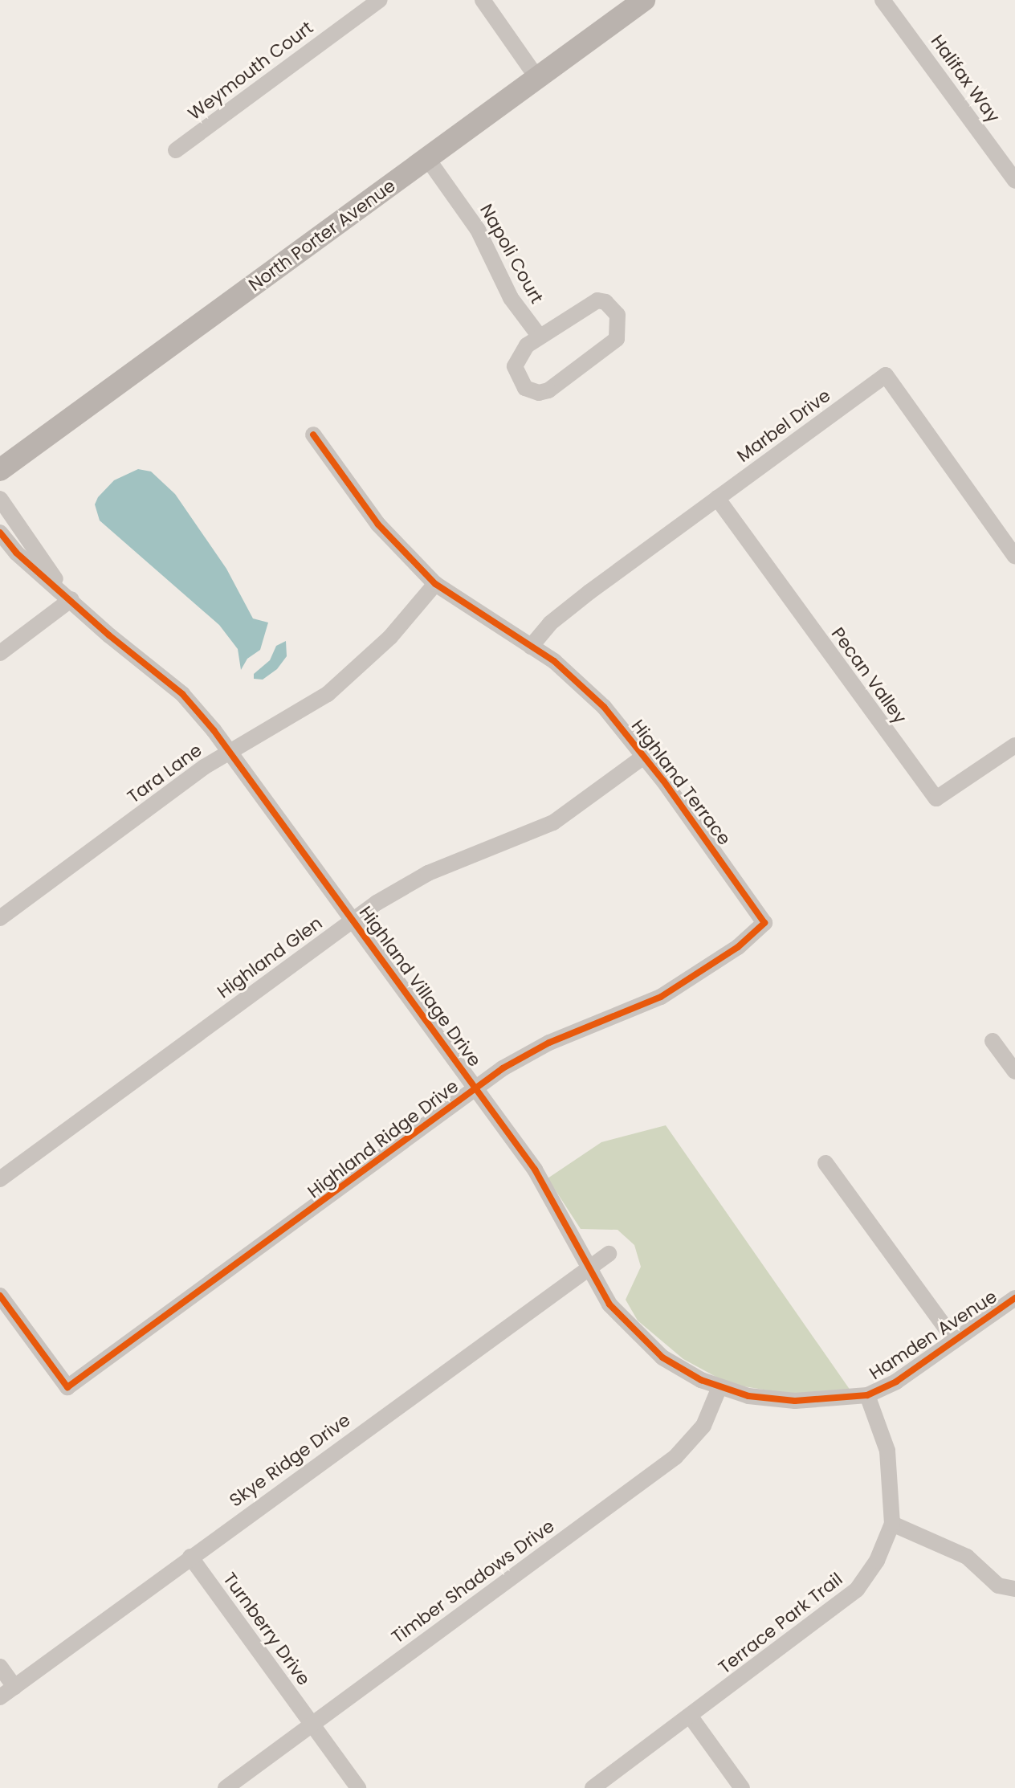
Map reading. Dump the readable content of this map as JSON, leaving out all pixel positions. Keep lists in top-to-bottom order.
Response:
{
  "streets": {
    "main road": ["North Porter Avenue"],
    "street": [
      "Weymouth Court",
      "Halifax Way",
      "Napoli Court",
      "Marbel Drive",
      "Pecan Valley",
      "Tara Lane",
      "Highland Terrace",
      "Highland Glen",
      "Highland Village Drive",
      "Highland Ridge Drive",
      "Hamden Avenue",
      "Skye Ridge Drive",
      "Timber Shadows Drive",
      "Terrace Park Trail",
      "Turnberry Drive"
    ]
  },
  "crossings": [
    ["North Porter Avenue", "Napoli Court"],
    ["Marbel Drive", "Pecan Valley"],
    ["Marbel Drive", "Highland Terrace"],
    ["Tara Lane", "Highland Terrace"],
    ["Tara Lane", "Highland Village Drive"],
    ["Highland Terrace", "Highland Glen"],
    ["Highland Terrace", "Highland Ridge Drive"],
    ["Highland Glen", "Highland Village Drive"],
    ["Highland Village Drive", "Highland Ridge Drive"],
    ["Highland Village Drive", "Hamden Avenue"],
    ["Highland Village Drive", "Skye Ridge Drive"],
    ["Highland Village Drive", "Timber Shadows Drive"],
    ["Highland Village Drive", "Terrace Park Trail"],
    ["Hamden Avenue", "Terrace Park Trail"],
    ["Skye Ridge Drive", "Turnberry Drive"],
    ["Timber Shadows Drive", "Turnberry Drive"]
  ]
}
